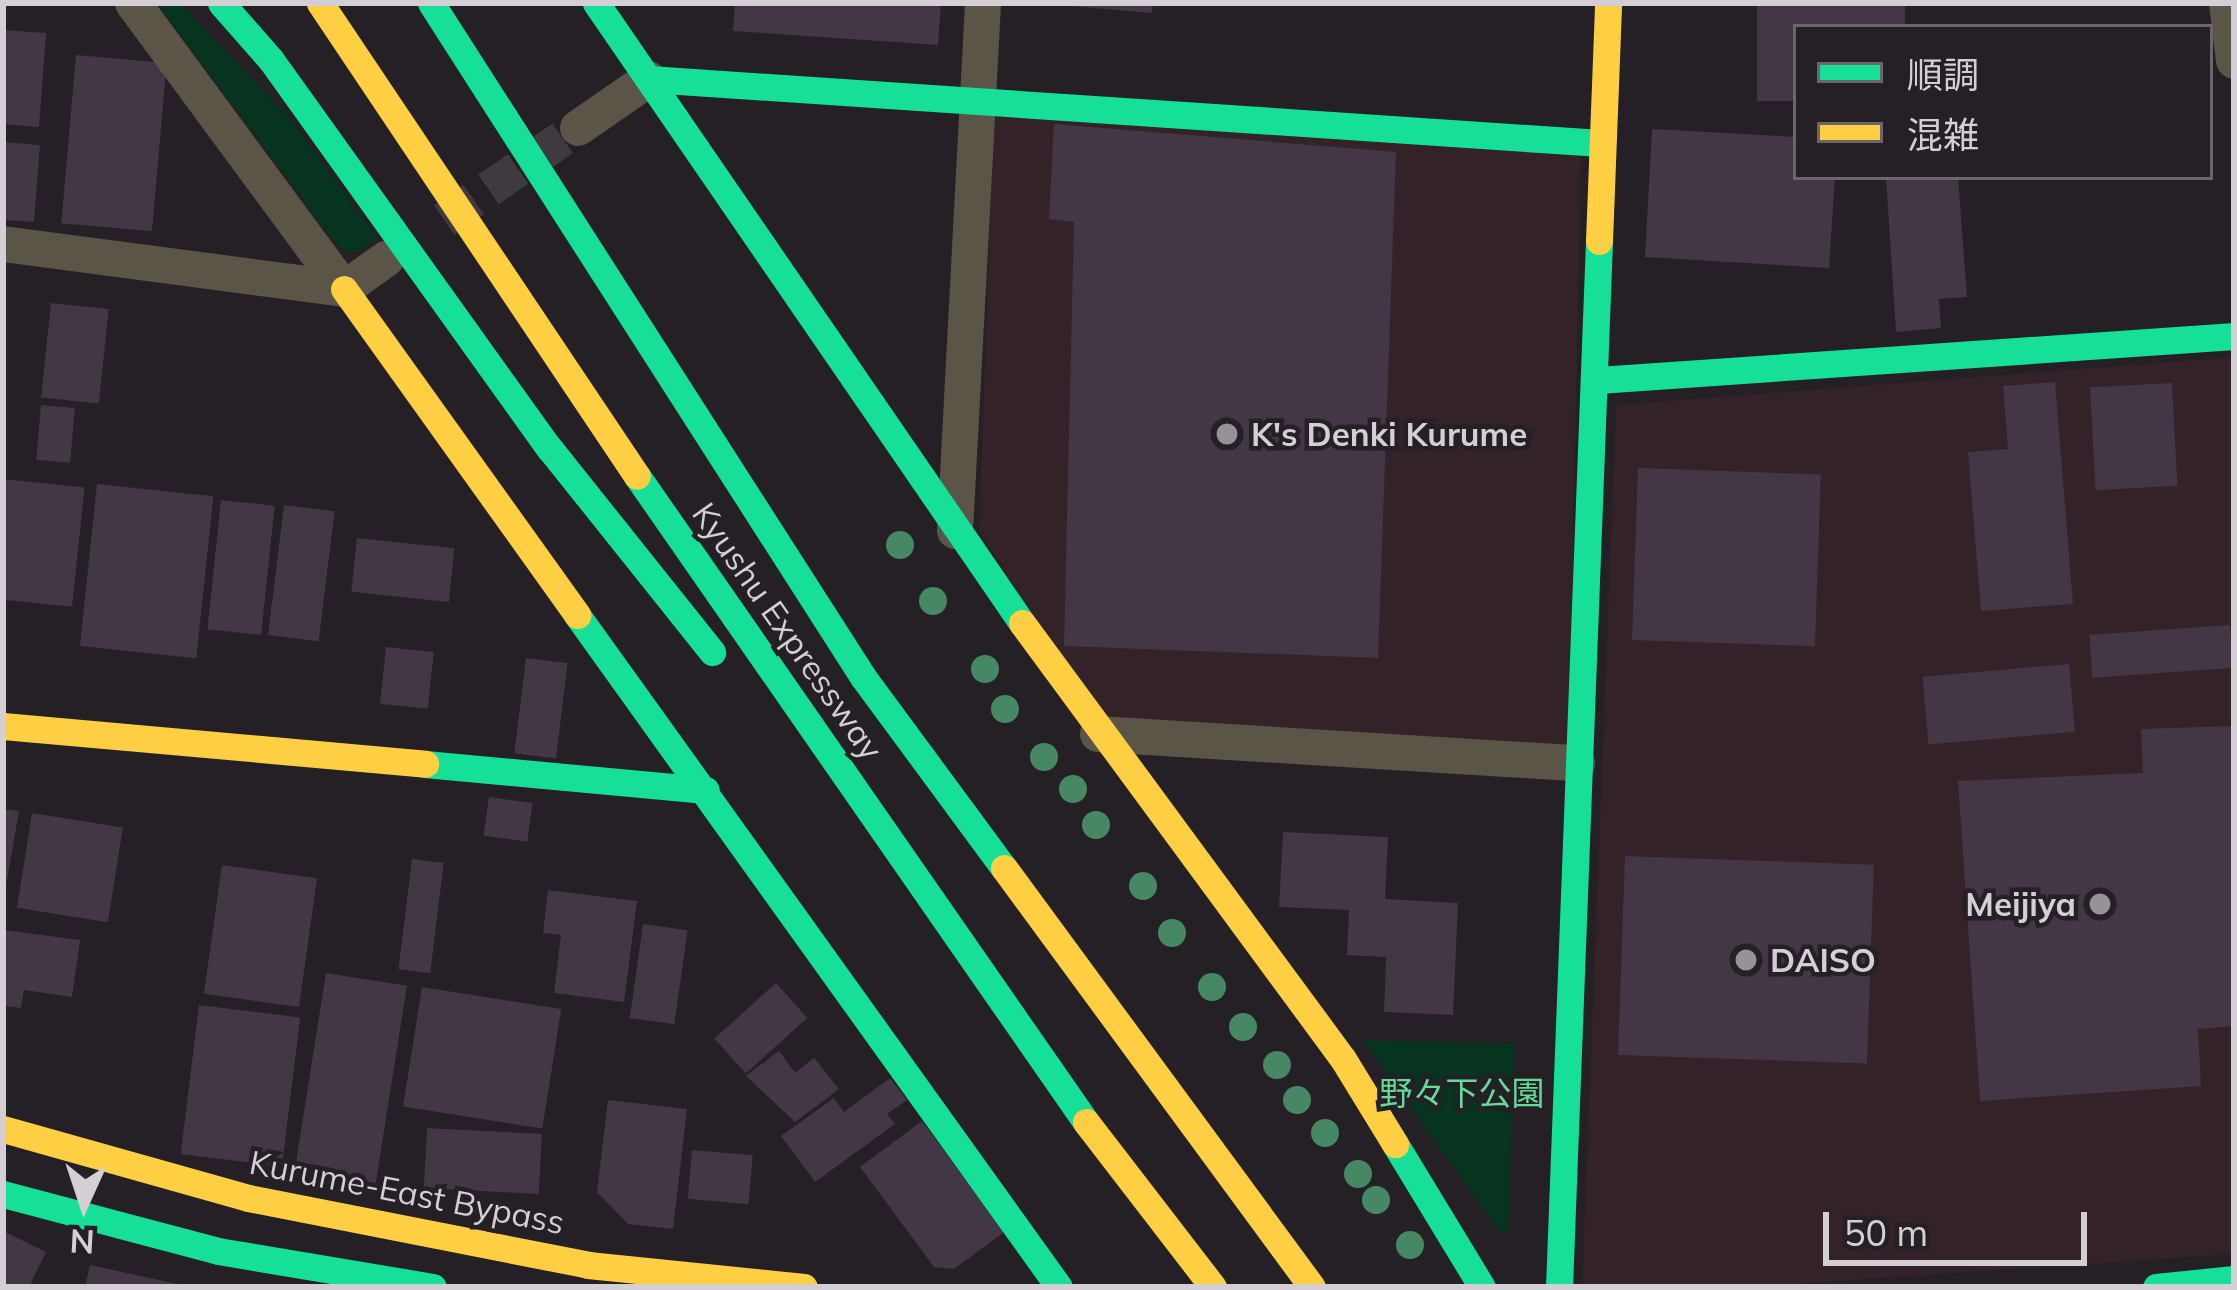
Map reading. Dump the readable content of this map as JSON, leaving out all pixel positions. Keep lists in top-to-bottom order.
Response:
{
  "streets": {
    "main road": ["Kyushu Expressway", "Kurume-East Bypass"]
  },
  "parks": ["野々下公園"],
  "places": ["K's Denki Kurume", "Meijiya", "DAISO"],
  "legend": ["順調", "混雑"],
  "scale_bar": "50 m",
  "north": "bottom"
}
